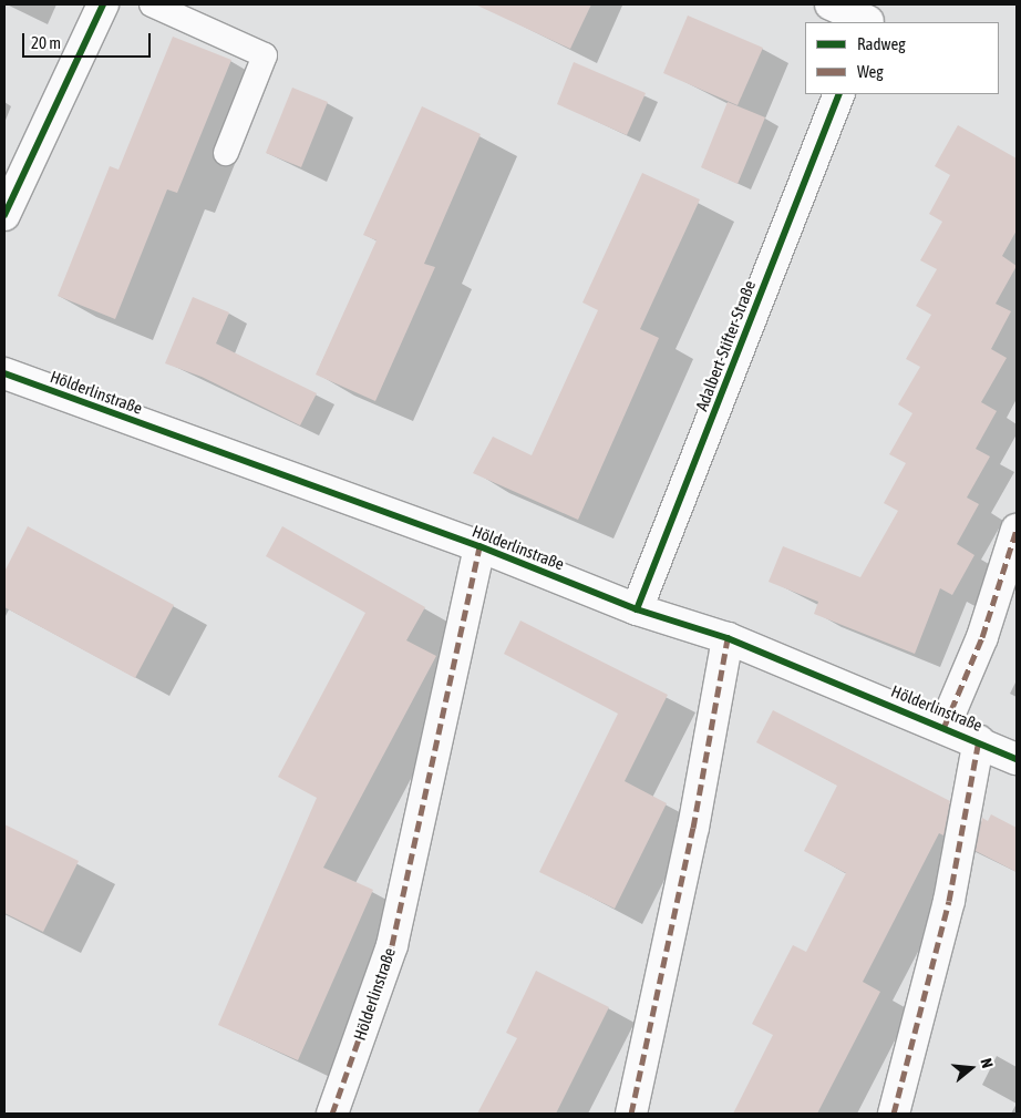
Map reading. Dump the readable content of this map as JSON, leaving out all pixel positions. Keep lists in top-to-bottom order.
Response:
{
  "streets": {
    "street": ["Adalbert-Stifter-Straße", "Hölderlinstraße"]
  },
  "crossings": [
    ["Adalbert-Stifter-Straße", "Hölderlinstraße"]
  ],
  "legend": ["Radweg", "Weg"],
  "scale_bar": "20 m",
  "north": "right"
}
